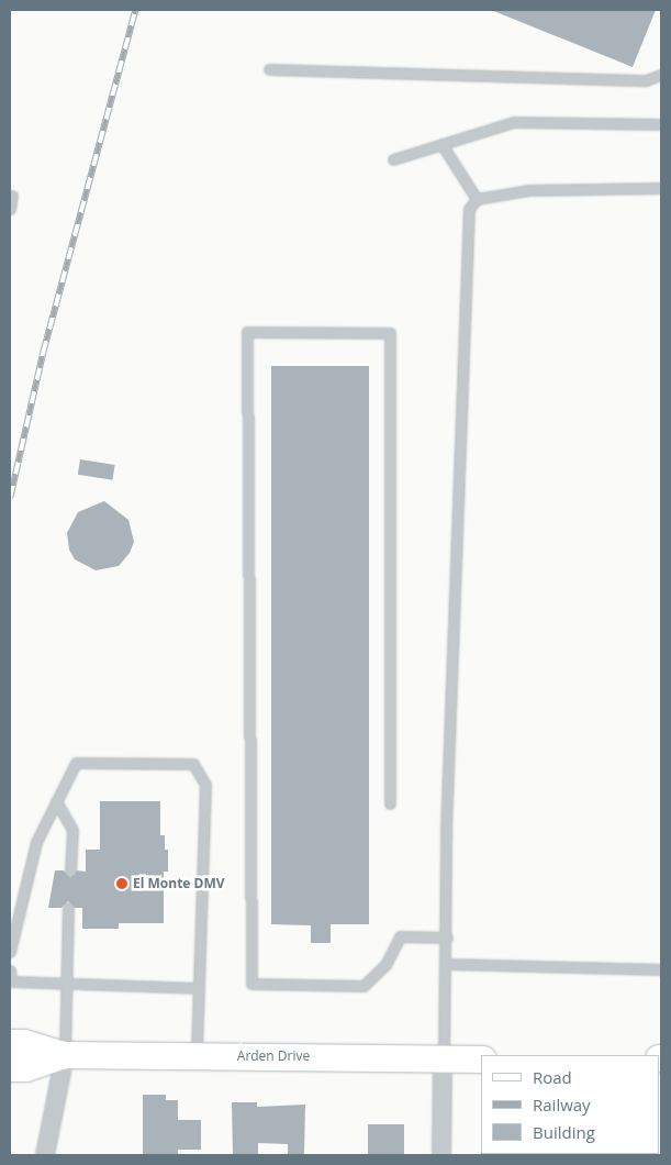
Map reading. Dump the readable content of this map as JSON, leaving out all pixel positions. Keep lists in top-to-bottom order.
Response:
{
  "streets": {
    "street": ["Arden Drive"]
  },
  "places": ["El Monte DMV"],
  "legend": ["Road", "Railway", "Building"]
}
